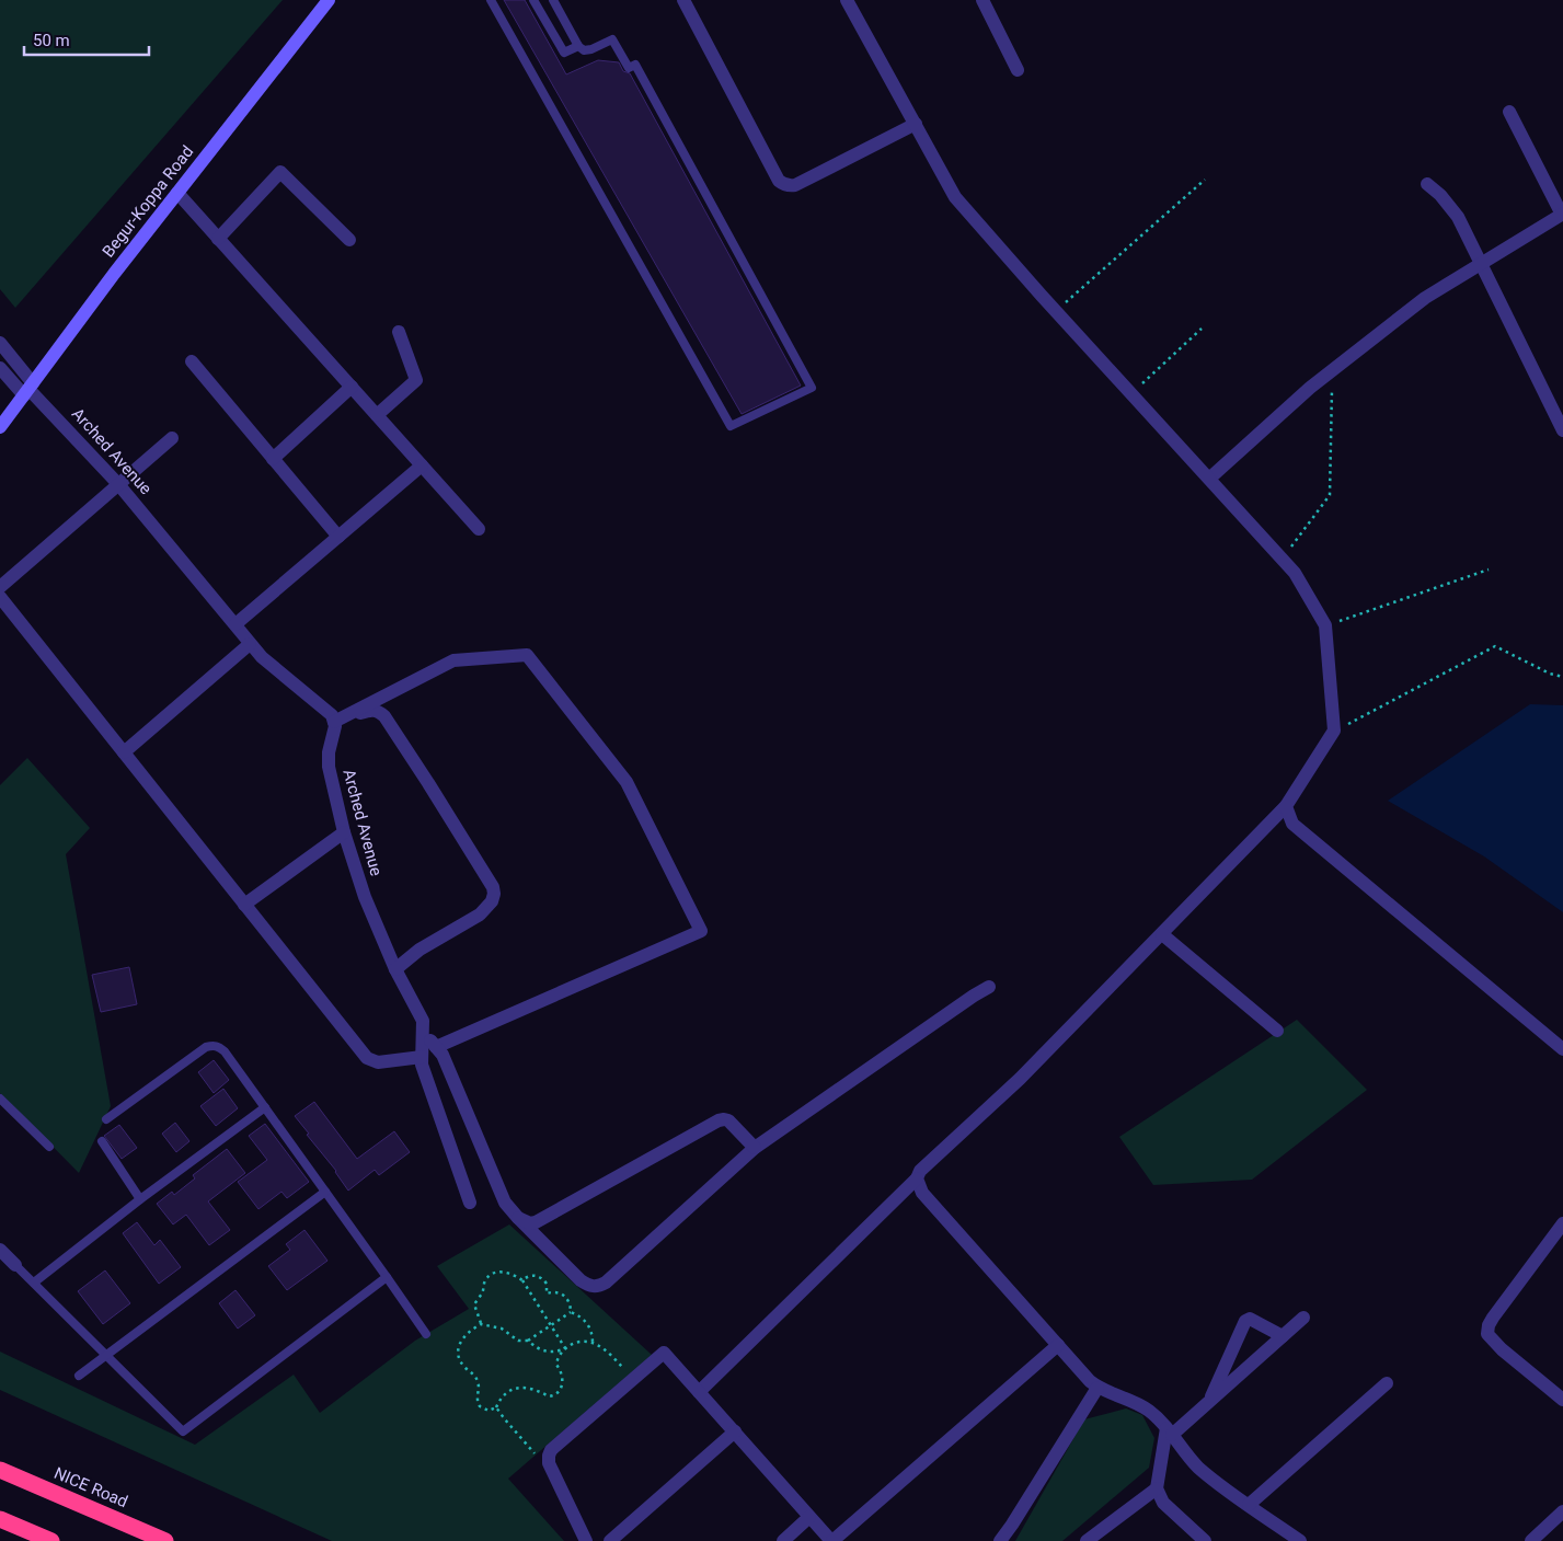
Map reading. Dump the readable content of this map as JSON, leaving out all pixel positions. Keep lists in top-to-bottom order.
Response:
{
  "streets": {
    "highway": ["NICE Road"],
    "main road": ["Begur-Koppa Road"],
    "street": ["Arched Avenue"]
  },
  "crossings": [
    ["Begur-Koppa Road", "Arched Avenue"]
  ],
  "scale_bar": "50 m"
}
